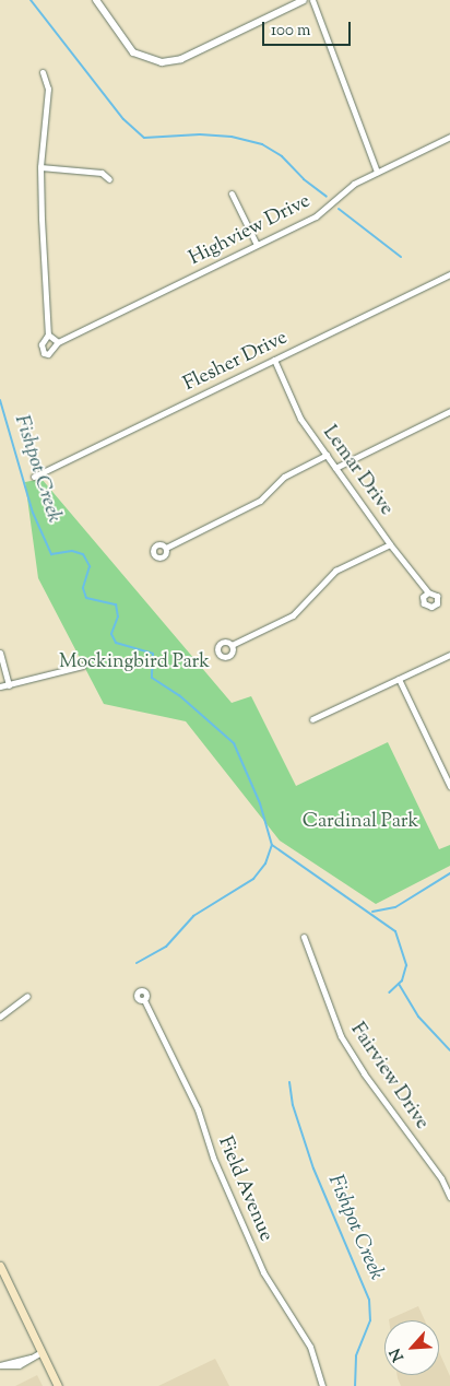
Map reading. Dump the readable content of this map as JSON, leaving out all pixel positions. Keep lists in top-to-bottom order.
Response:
{
  "streets": {
    "street": [
      "Highview Drive",
      "Flesher Drive",
      "Lemar Drive",
      "Fairview Drive",
      "Field Avenue"
    ]
  },
  "crossings": [
    ["Flesher Drive", "Lemar Drive"]
  ],
  "water": ["Fishpot Creek"],
  "parks": ["Mockingbird Park", "Cardinal Park"],
  "scale_bar": "100 m",
  "north": "bottom left"
}
